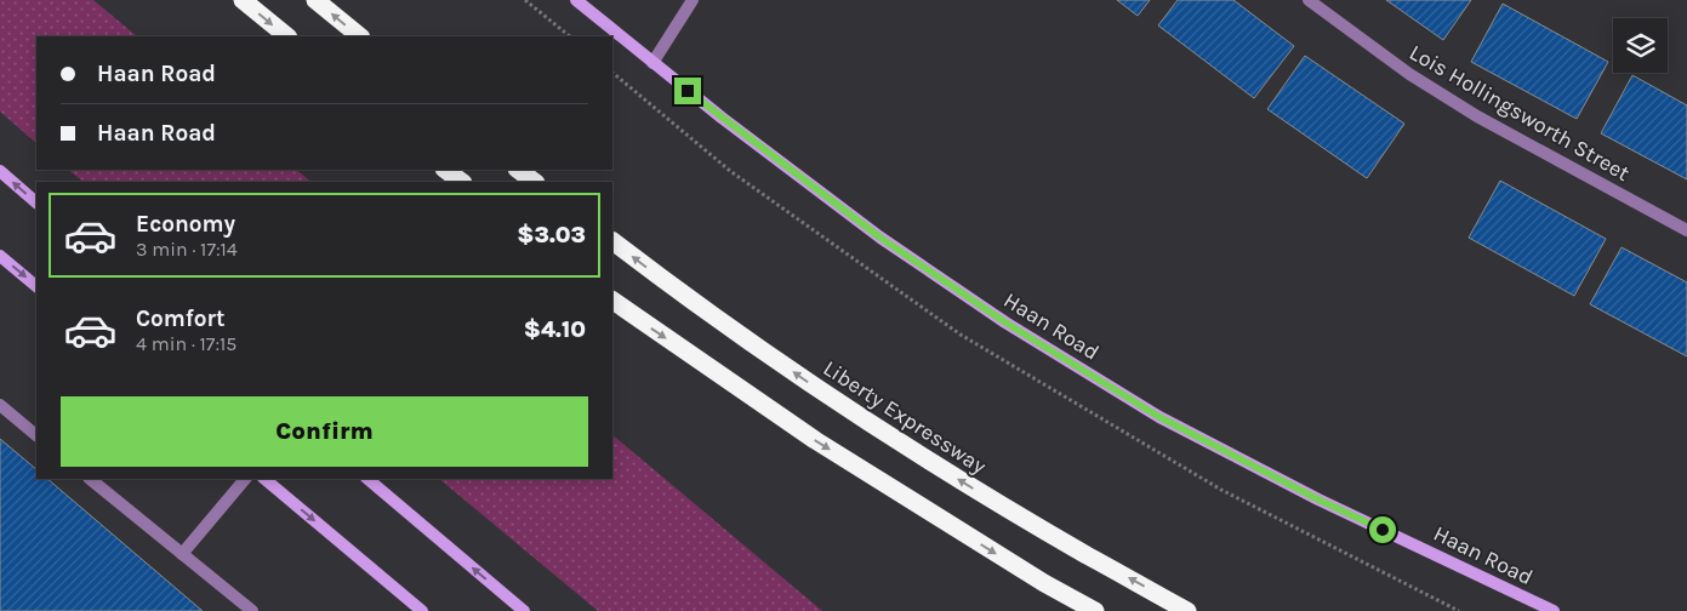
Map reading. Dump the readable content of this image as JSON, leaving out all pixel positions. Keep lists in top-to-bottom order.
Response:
{
  "streets": {
    "highway": ["Liberty Expressway"],
    "street": ["Lois Hollingsworth Street", "Haan Road"]
  },
  "page": {
    "banner": ["Haan Road", "Haan Road"],
    "list": [
      {
        "name": "Economy",
        "note": "3 min · 17:14",
        "value": "$3.03"
      },
      {
        "name": "Comfort",
        "note": "4 min · 17:15",
        "value": "$4.10"
      }
    ],
    "buttons": "Confirm"
  }
}
